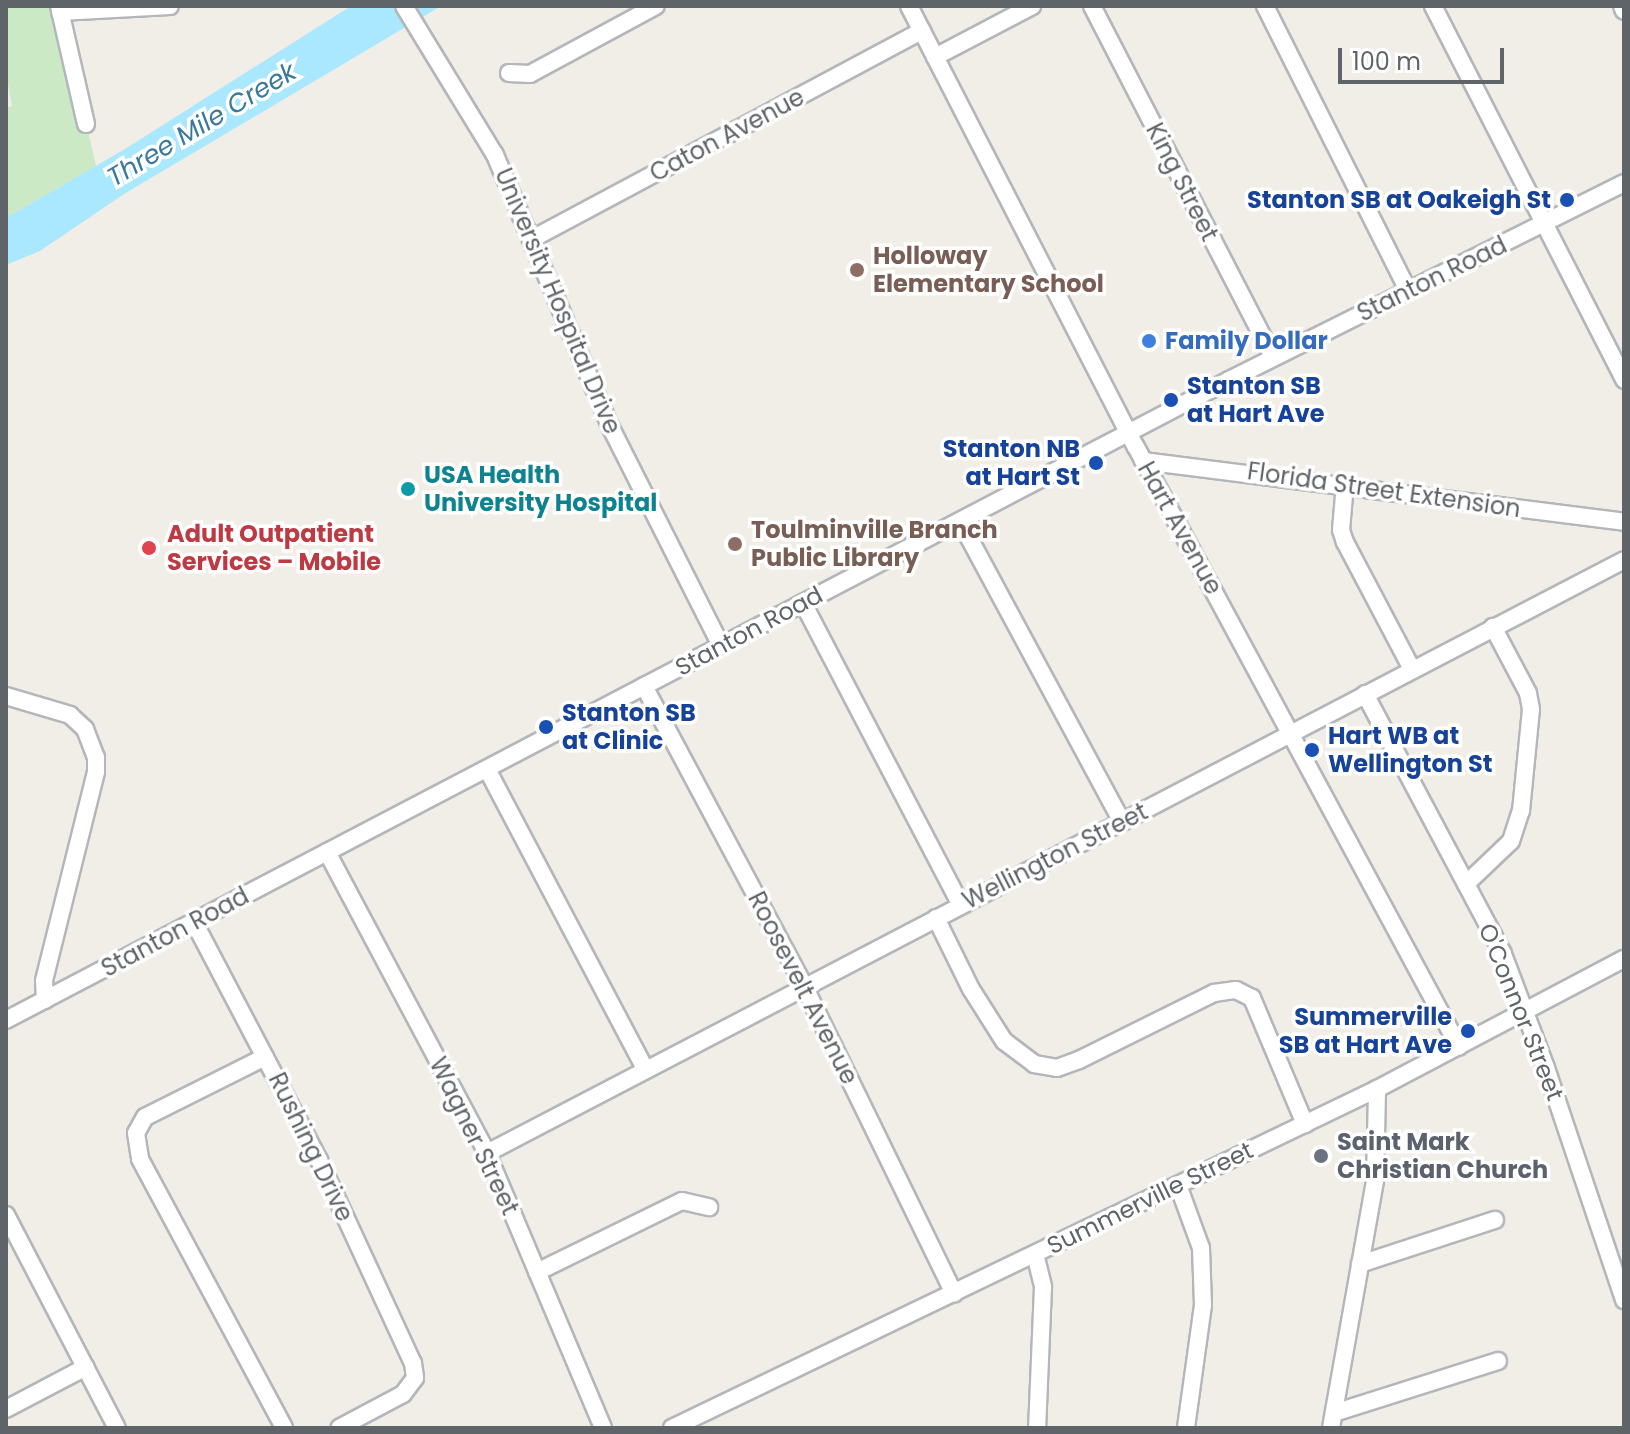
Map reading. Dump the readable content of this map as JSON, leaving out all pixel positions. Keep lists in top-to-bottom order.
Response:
{
  "streets": {
    "street": [
      "Caton Avenue",
      "King Street",
      "Stanton Road",
      "University Hospital Drive",
      "Florida Street Extension",
      "Hart Avenue",
      "Wellington Street",
      "Roosevelt Avenue",
      "O'Connor Street",
      "Wagner Street",
      "Rushing Drive",
      "Summerville Street"
    ]
  },
  "crossings": [
    ["Caton Avenue", "University Hospital Drive"],
    ["Caton Avenue", "Hart Avenue"],
    ["King Street", "Stanton Road"],
    ["Stanton Road", "University Hospital Drive"],
    ["Stanton Road", "Hart Avenue"],
    ["Stanton Road", "Roosevelt Avenue"],
    ["Stanton Road", "Wagner Street"],
    ["Stanton Road", "Rushing Drive"],
    ["Florida Street Extension", "Hart Avenue"],
    ["Hart Avenue", "Wellington Street"],
    ["Hart Avenue", "Summerville Street"],
    ["Wellington Street", "Roosevelt Avenue"],
    ["Wellington Street", "O'Connor Street"],
    ["Wellington Street", "Wagner Street"],
    ["Roosevelt Avenue", "Summerville Street"],
    ["O'Connor Street", "Summerville Street"]
  ],
  "water": ["Three Mile Creek"],
  "places": [
    "Stanton SB at Oakeigh St",
    "Holloway Elementary School",
    "Family Dollar",
    "Stanton SB at Hart Ave",
    "Stanton NB at Hart St",
    "USA Health University Hospital",
    "Toulminville Branch Public Library",
    "Adult Outpatient Services – Mobile",
    "Stanton SB at Clinic",
    "Hart WB at Wellington St",
    "Summerville SB at Hart Ave",
    "Saint Mark Christian Church"
  ],
  "scale_bar": "100 m"
}
